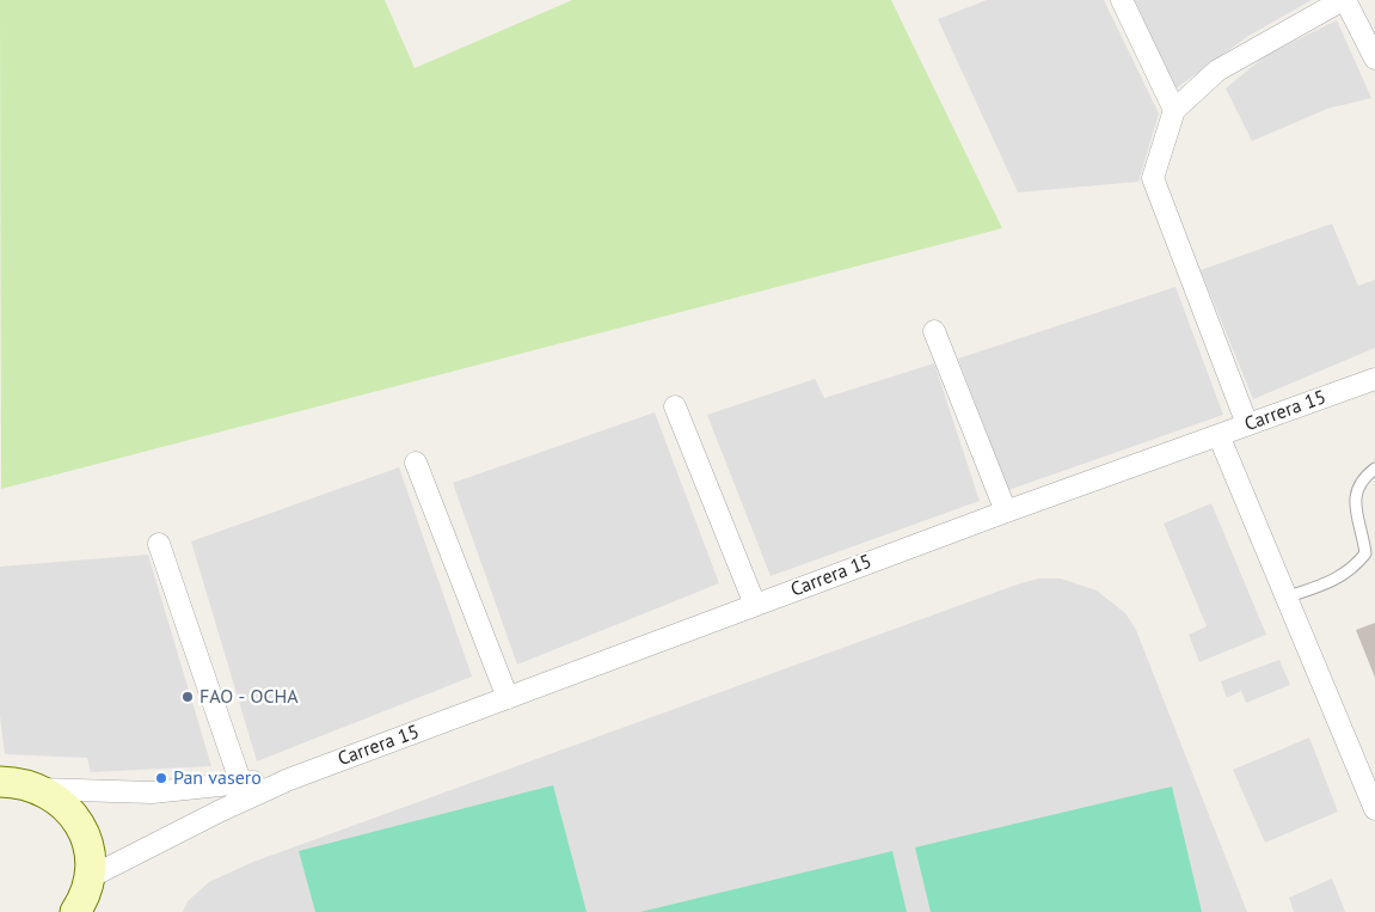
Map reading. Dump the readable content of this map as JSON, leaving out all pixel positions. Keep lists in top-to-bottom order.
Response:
{
  "streets": {
    "street": ["Carrera 15"]
  },
  "places": ["FAO - OCHA", "Pan vasero"]
}
